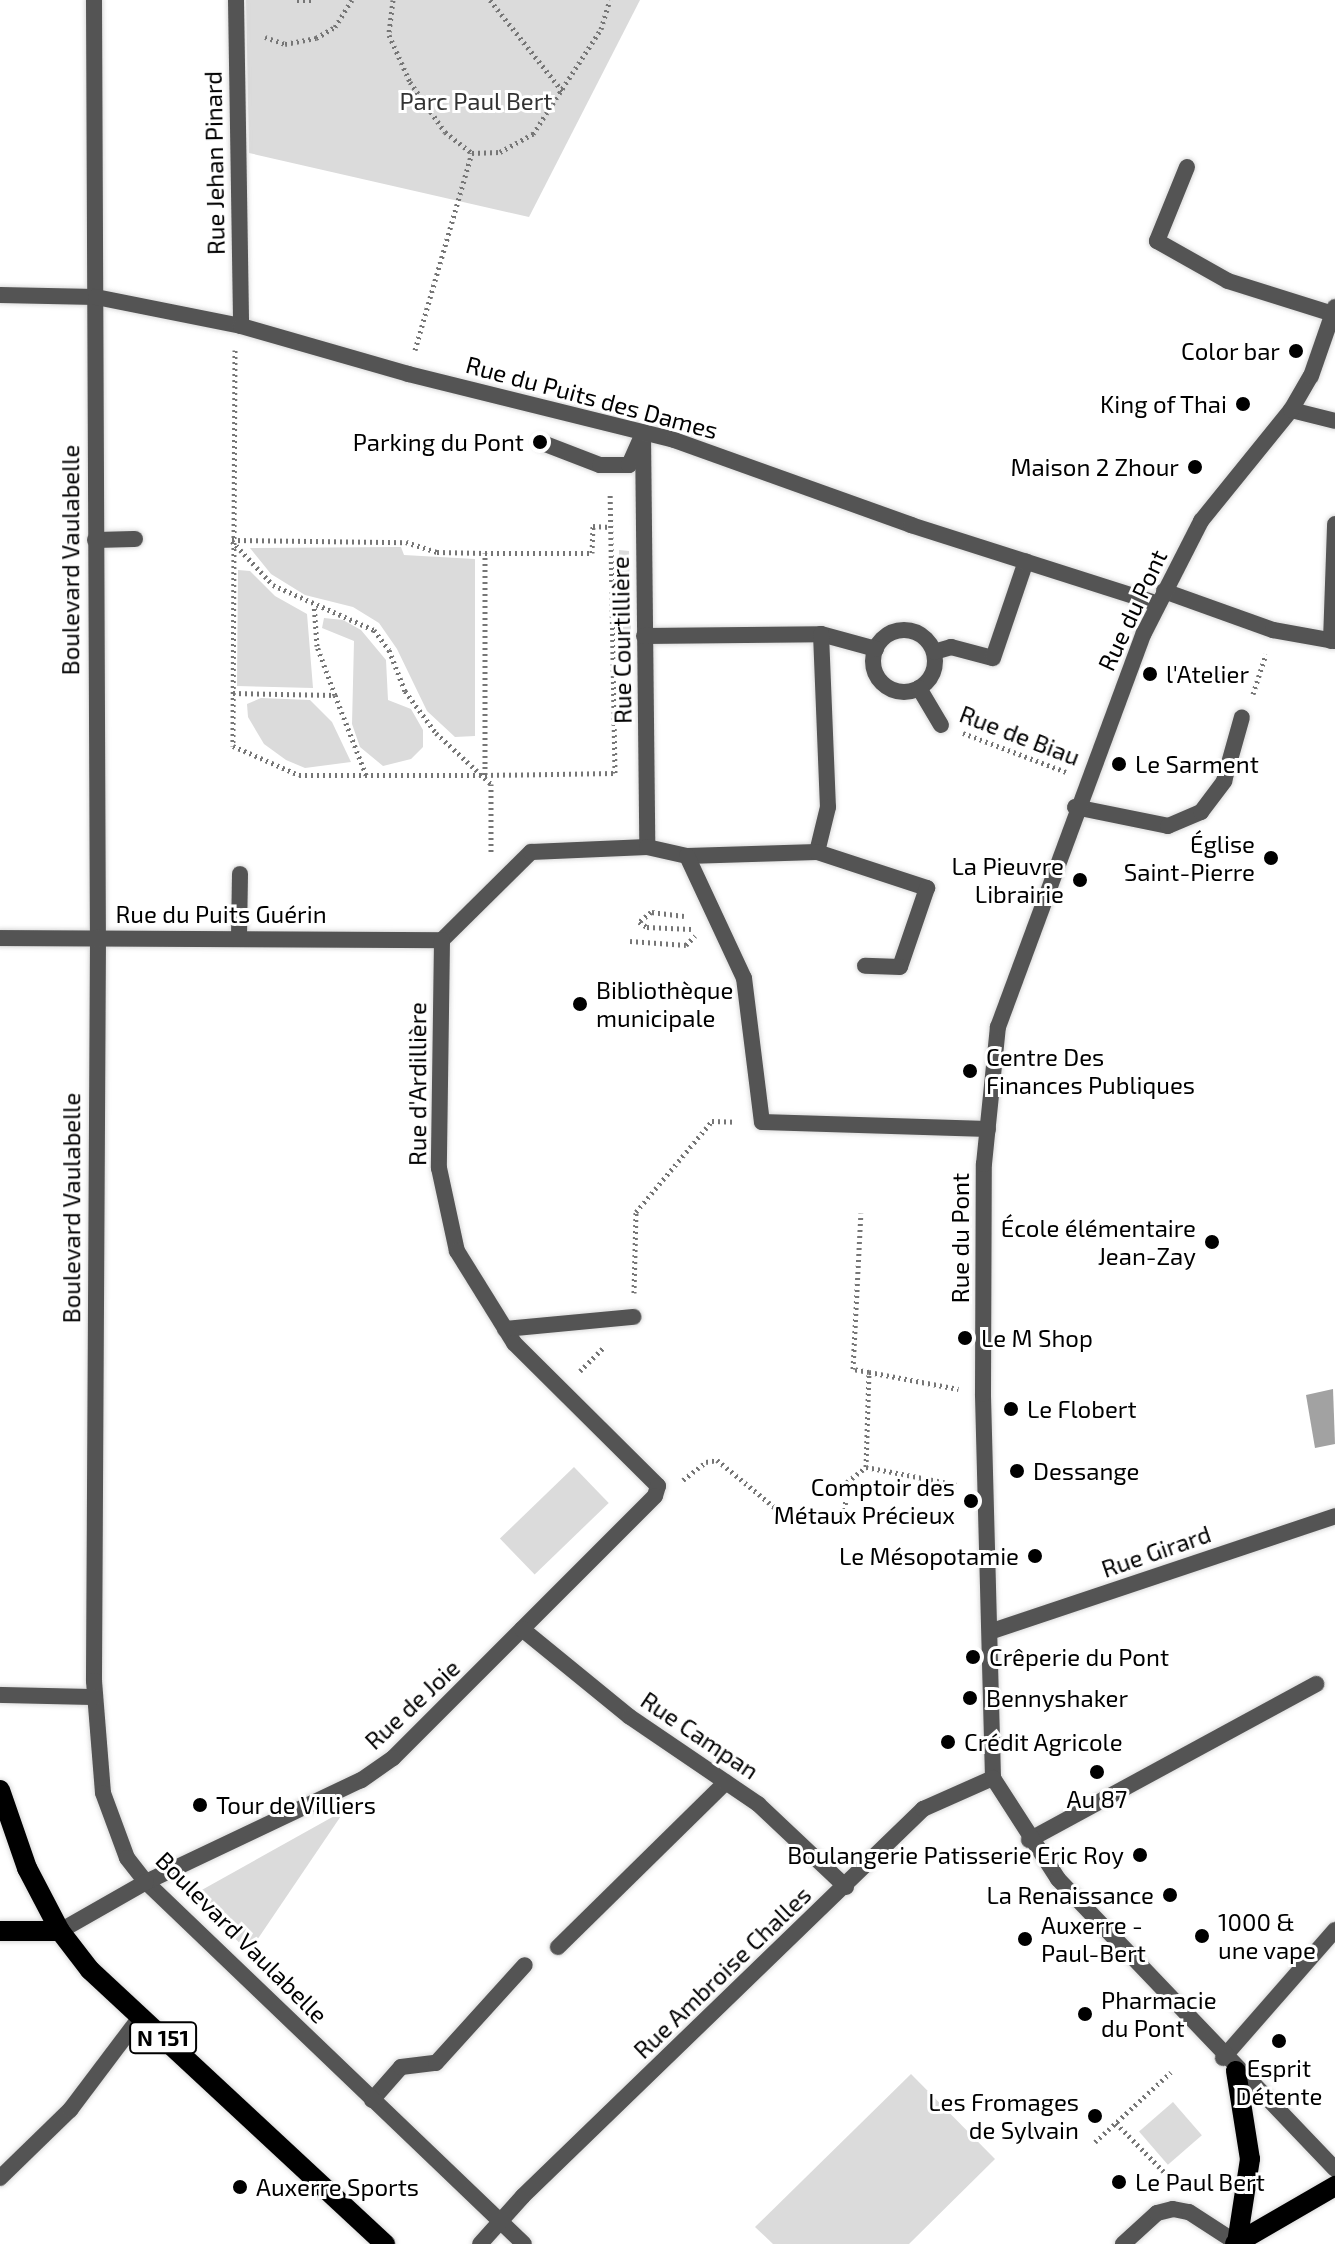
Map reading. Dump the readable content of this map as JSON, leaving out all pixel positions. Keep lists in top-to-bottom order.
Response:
{
  "streets": {
    "main road": ["N 151"],
    "street": [
      "Rue Jehan Pinard",
      "Rue du Puits des Dames",
      "Boulevard Vaulabelle",
      "Rue du Pont",
      "Rue Courtillière",
      "Rue du Puits Guérin",
      "Rue d'Ardillière",
      "Rue Girard",
      "Rue de Joie",
      "Rue Campan",
      "Rue Ambroise Challes"
    ],
    "path": ["Rue de Biau"]
  },
  "crossings": [
    ["Rue Jehan Pinard", "Rue du Puits des Dames"],
    ["Rue du Puits des Dames", "Boulevard Vaulabelle"],
    ["Rue du Puits des Dames", "Rue du Pont"],
    ["Rue du Puits des Dames", "Rue Courtillière"],
    ["Boulevard Vaulabelle", "Rue du Puits Guérin"],
    ["Boulevard Vaulabelle", "Rue de Joie"],
    ["Boulevard Vaulabelle", "Rue Ambroise Challes"],
    ["Rue du Pont", "Rue de Biau"],
    ["Rue du Pont", "Rue Girard"],
    ["Rue du Pont", "Rue Ambroise Challes"],
    ["Rue du Puits Guérin", "Rue d'Ardillière"],
    ["Rue d'Ardillière", "Rue de Joie"],
    ["Rue de Joie", "Rue Campan"],
    ["Rue de Joie", "N 151"],
    ["Rue Campan", "Rue Ambroise Challes"]
  ],
  "parks": ["Parc Paul Bert"],
  "places": [
    "Color bar",
    "King of Thai",
    "Parking du Pont",
    "Maison 2 Zhour",
    "l'Atelier",
    "Le Sarment",
    "Église Saint-Pierre",
    "La Pieuvre Librairie",
    "Bibliothèque municipale",
    "Centre Des Finances Publiques",
    "École élémentaire Jean-Zay",
    "Le M Shop",
    "Le Flobert",
    "Dessange",
    "Comptoir des Métaux Précieux",
    "Le Mésopotamie",
    "Crêperie du Pont",
    "Bennyshaker",
    "Crédit Agricole",
    "Au 87",
    "Tour de Villiers",
    "Boulangerie Patisserie Eric Roy",
    "La Renaissance",
    "1000 & une vape",
    "Auxerre - Paul-Bert",
    "Pharmacie du Pont",
    "Esprit Détente",
    "Les Fromages de Sylvain",
    "Le Paul Bert",
    "Auxerre Sports"
  ]
}
